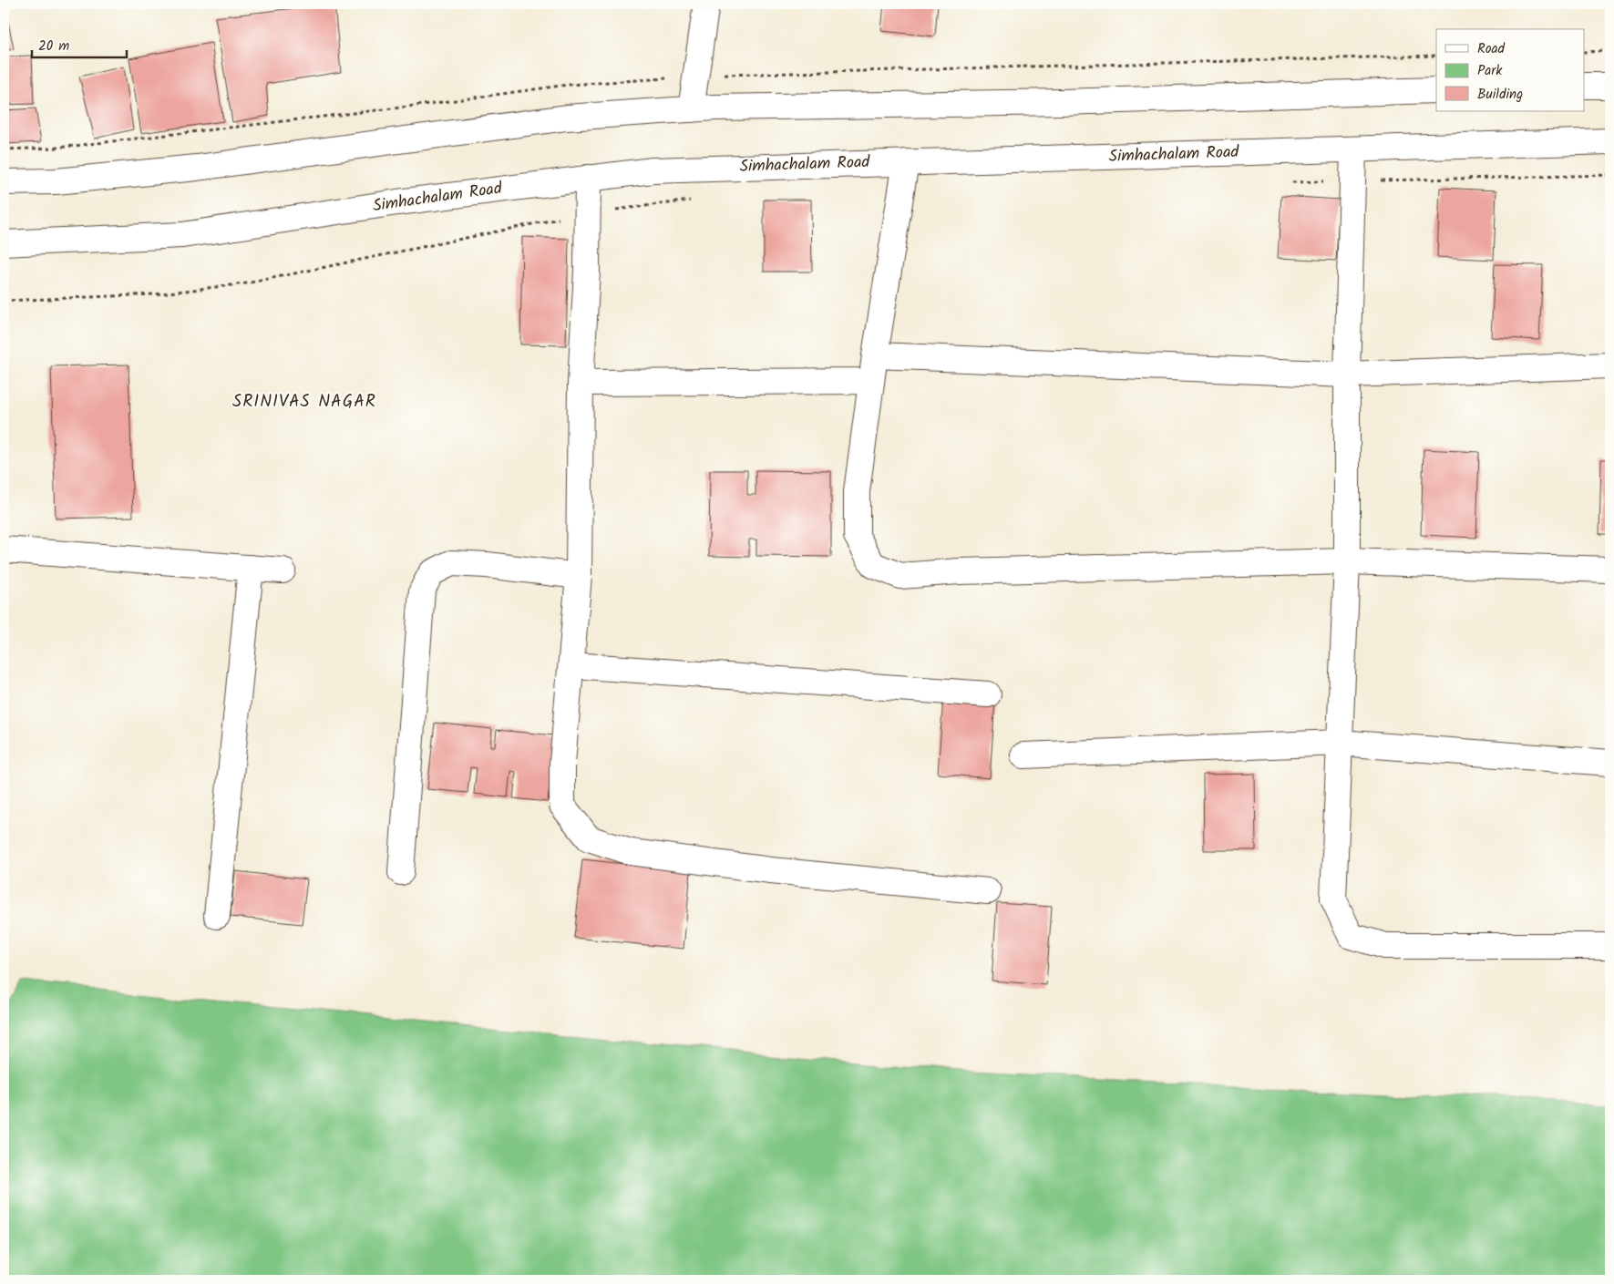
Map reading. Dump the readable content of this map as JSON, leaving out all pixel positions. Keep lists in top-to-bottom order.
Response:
{
  "streets": {
    "street": ["Simhachalam Road"]
  },
  "districts": ["SRINIVAS NAGAR"],
  "legend": ["Road", "Park", "Building"],
  "scale_bar": "20 m"
}
